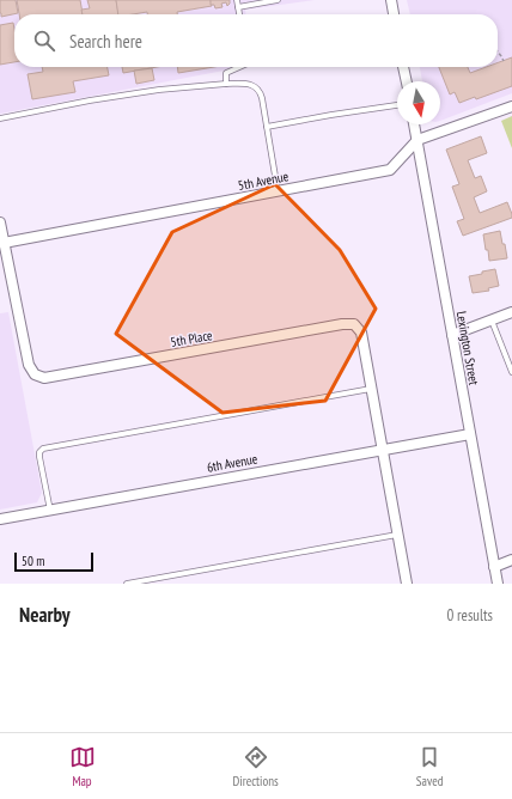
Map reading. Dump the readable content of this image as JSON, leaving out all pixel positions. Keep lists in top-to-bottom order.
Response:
{
  "streets": {
    "street": [
      "5th Avenue",
      "5th Place",
      "Lexington Street",
      "6th Avenue"
    ]
  },
  "crossings": [
    ["5th Avenue", "5th Place"],
    ["5th Avenue", "Lexington Street"],
    ["Lexington Street", "6th Avenue"]
  ],
  "scale_bar": "50 m",
  "north": "bottom",
  "page": {
    "search": "Search here",
    "scale": "50 m",
    "heading": ["Nearby", "0 results"],
    "nav": ["Map", "Directions", "Saved"]
  }
}
